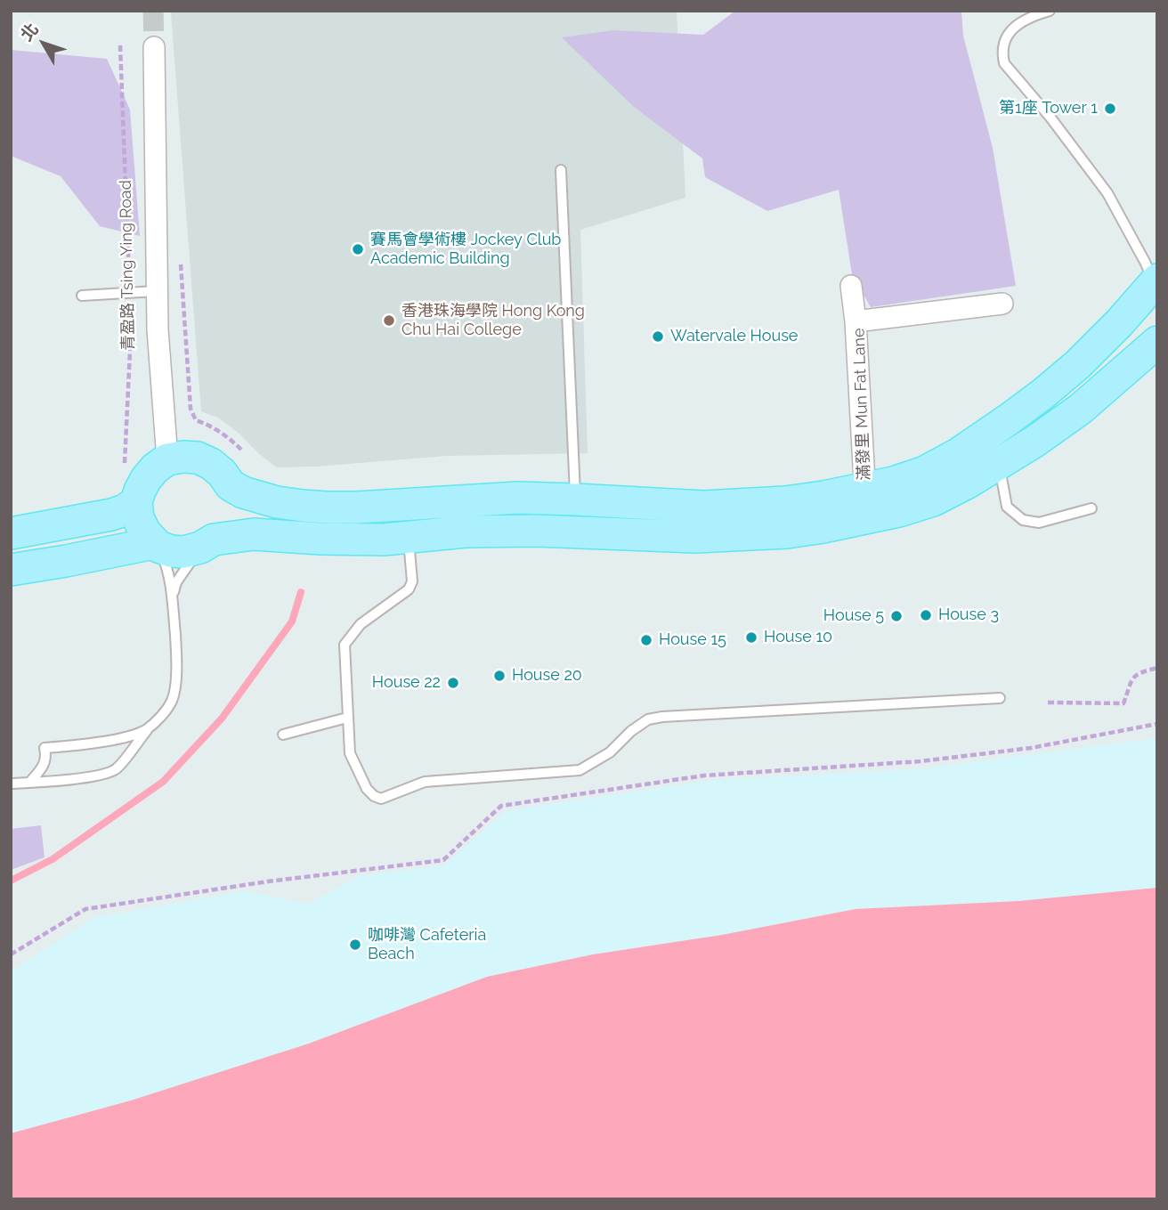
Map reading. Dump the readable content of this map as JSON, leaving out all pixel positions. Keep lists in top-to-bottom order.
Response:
{
  "streets": {
    "street": ["青盈路 Tsing Ying Road", "滿發里 Mun Fat Lane"]
  },
  "places": [
    "第1座 Tower 1",
    "賽馬會學術樓 Jockey Club Academic Building",
    "香港珠海學院 Hong Kong Chu Hai College",
    "Watervale House",
    "House 3",
    "House 5",
    "House 10",
    "House 15",
    "House 20",
    "House 22",
    "咖啡灣 Cafeteria Beach"
  ],
  "north": "top left"
}
